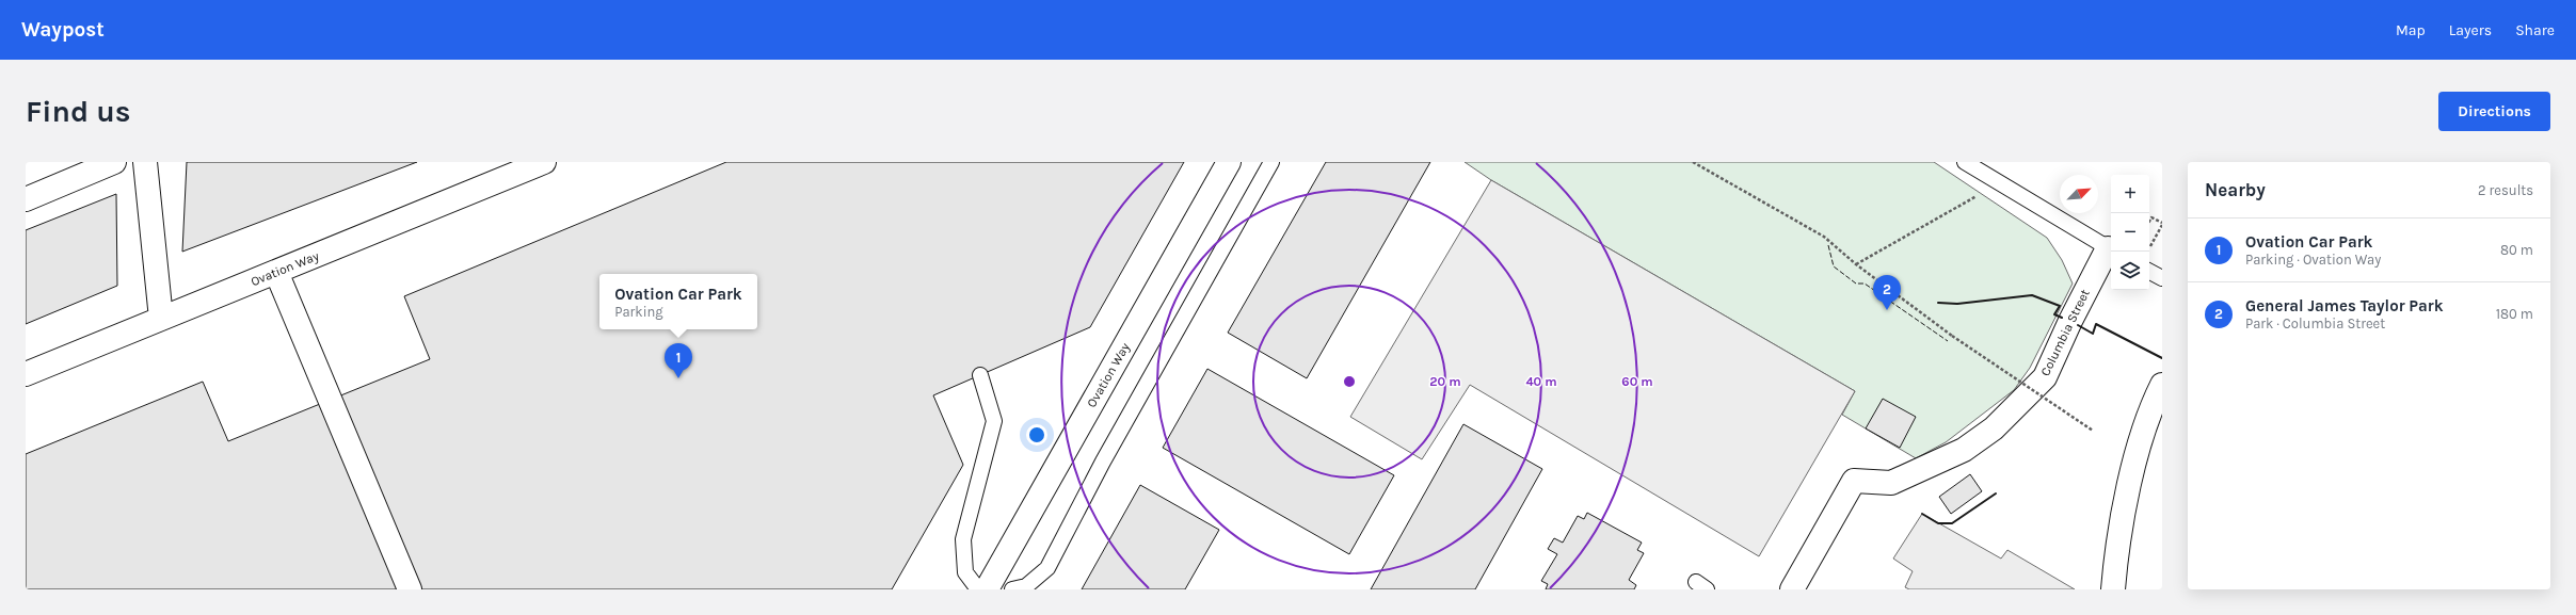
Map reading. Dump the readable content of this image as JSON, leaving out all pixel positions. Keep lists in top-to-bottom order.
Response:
{
  "streets": {
    "street": ["Ovation Way", "Columbia Street"]
  },
  "north": "top right",
  "page": {
    "header": "Waypost",
    "nav": ["Map", "Layers", "Share"],
    "buttons": "Directions",
    "title": "Find us",
    "heading": ["Nearby", "2 results"],
    "map_buttons": ["+", "−"],
    "list": [
      {
        "mark": "1",
        "name": "Ovation Car Park",
        "note": "Parking · Ovation Way",
        "value": "80 m"
      },
      {
        "mark": "2",
        "name": "General James Taylor Park",
        "note": "Park · Columbia Street",
        "value": "180 m"
      }
    ],
    "popup": ["Ovation Car Park", "Parking"],
    "pins": ["2", "1"]
  },
  "rings": ["20 m", "40 m", "60 m"]
}
